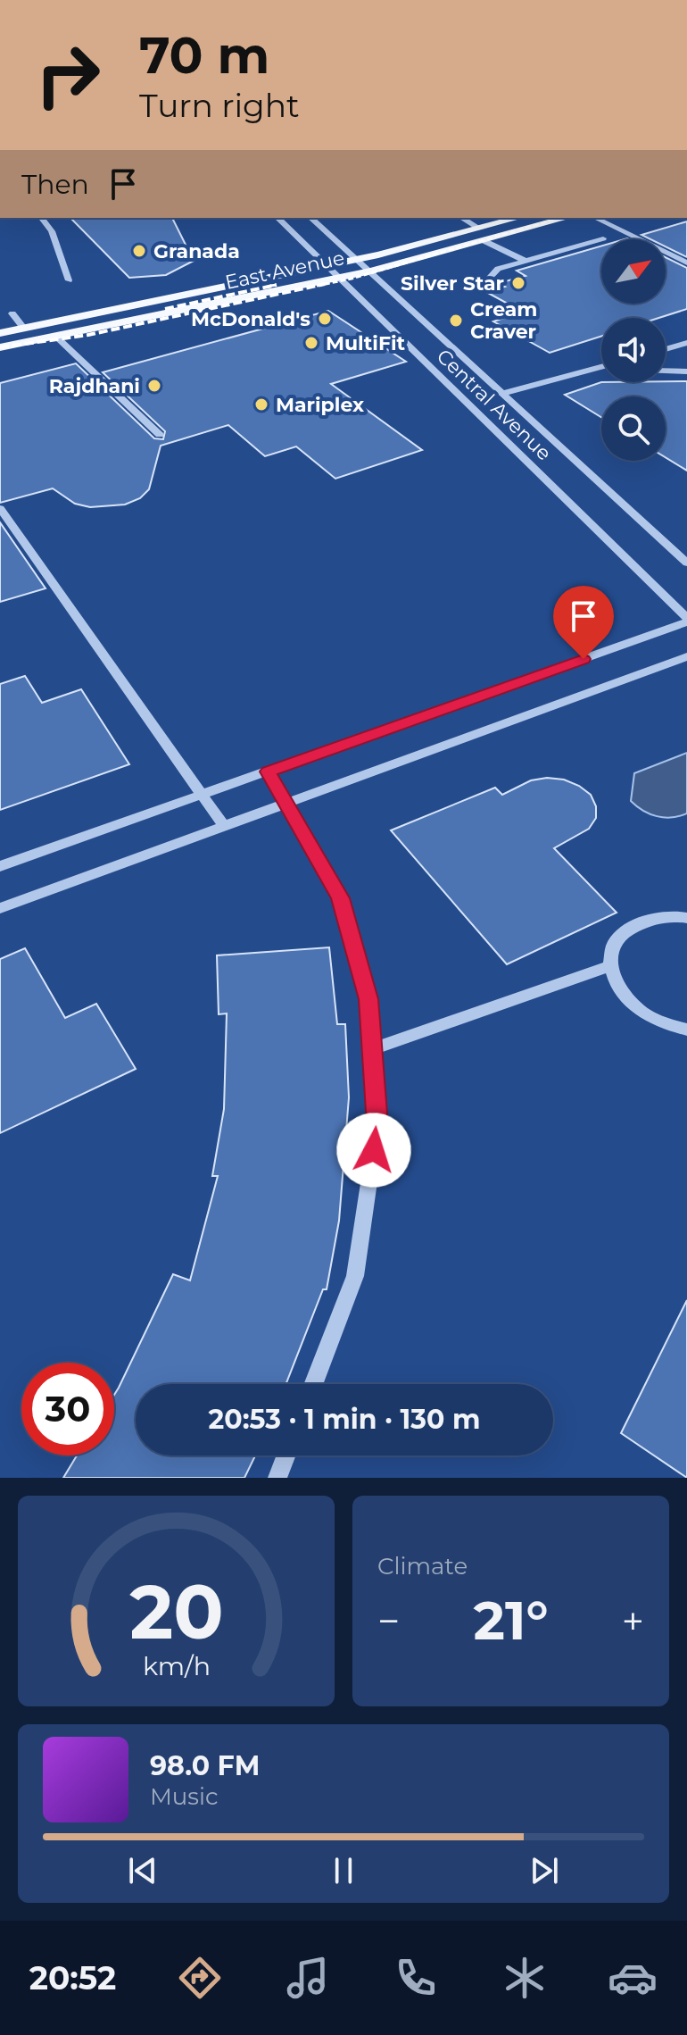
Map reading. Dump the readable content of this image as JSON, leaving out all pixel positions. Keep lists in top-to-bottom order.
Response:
{
  "streets": {
    "main road": ["East Avenue"],
    "street": ["Central Avenue"]
  },
  "crossings": [
    ["East Avenue", "Central Avenue"]
  ],
  "places": [
    "Granada",
    "Silver Star",
    "McDonald's",
    "Cream Craver",
    "MultiFit",
    "Rajdhani",
    "Mariplex"
  ],
  "north": "top right",
  "page": {
    "turn": ["70 m", "Turn right"],
    "then": "Then",
    "limit": "30",
    "trip": "20:53 · 1 min · 130 m",
    "tile": "Climate",
    "heat": ["−", "21°", "+"],
    "song": ["98.0 FM", "Music"],
    "tabs": "20:52",
    "gauge": ["20", "km/h"]
  }
}
